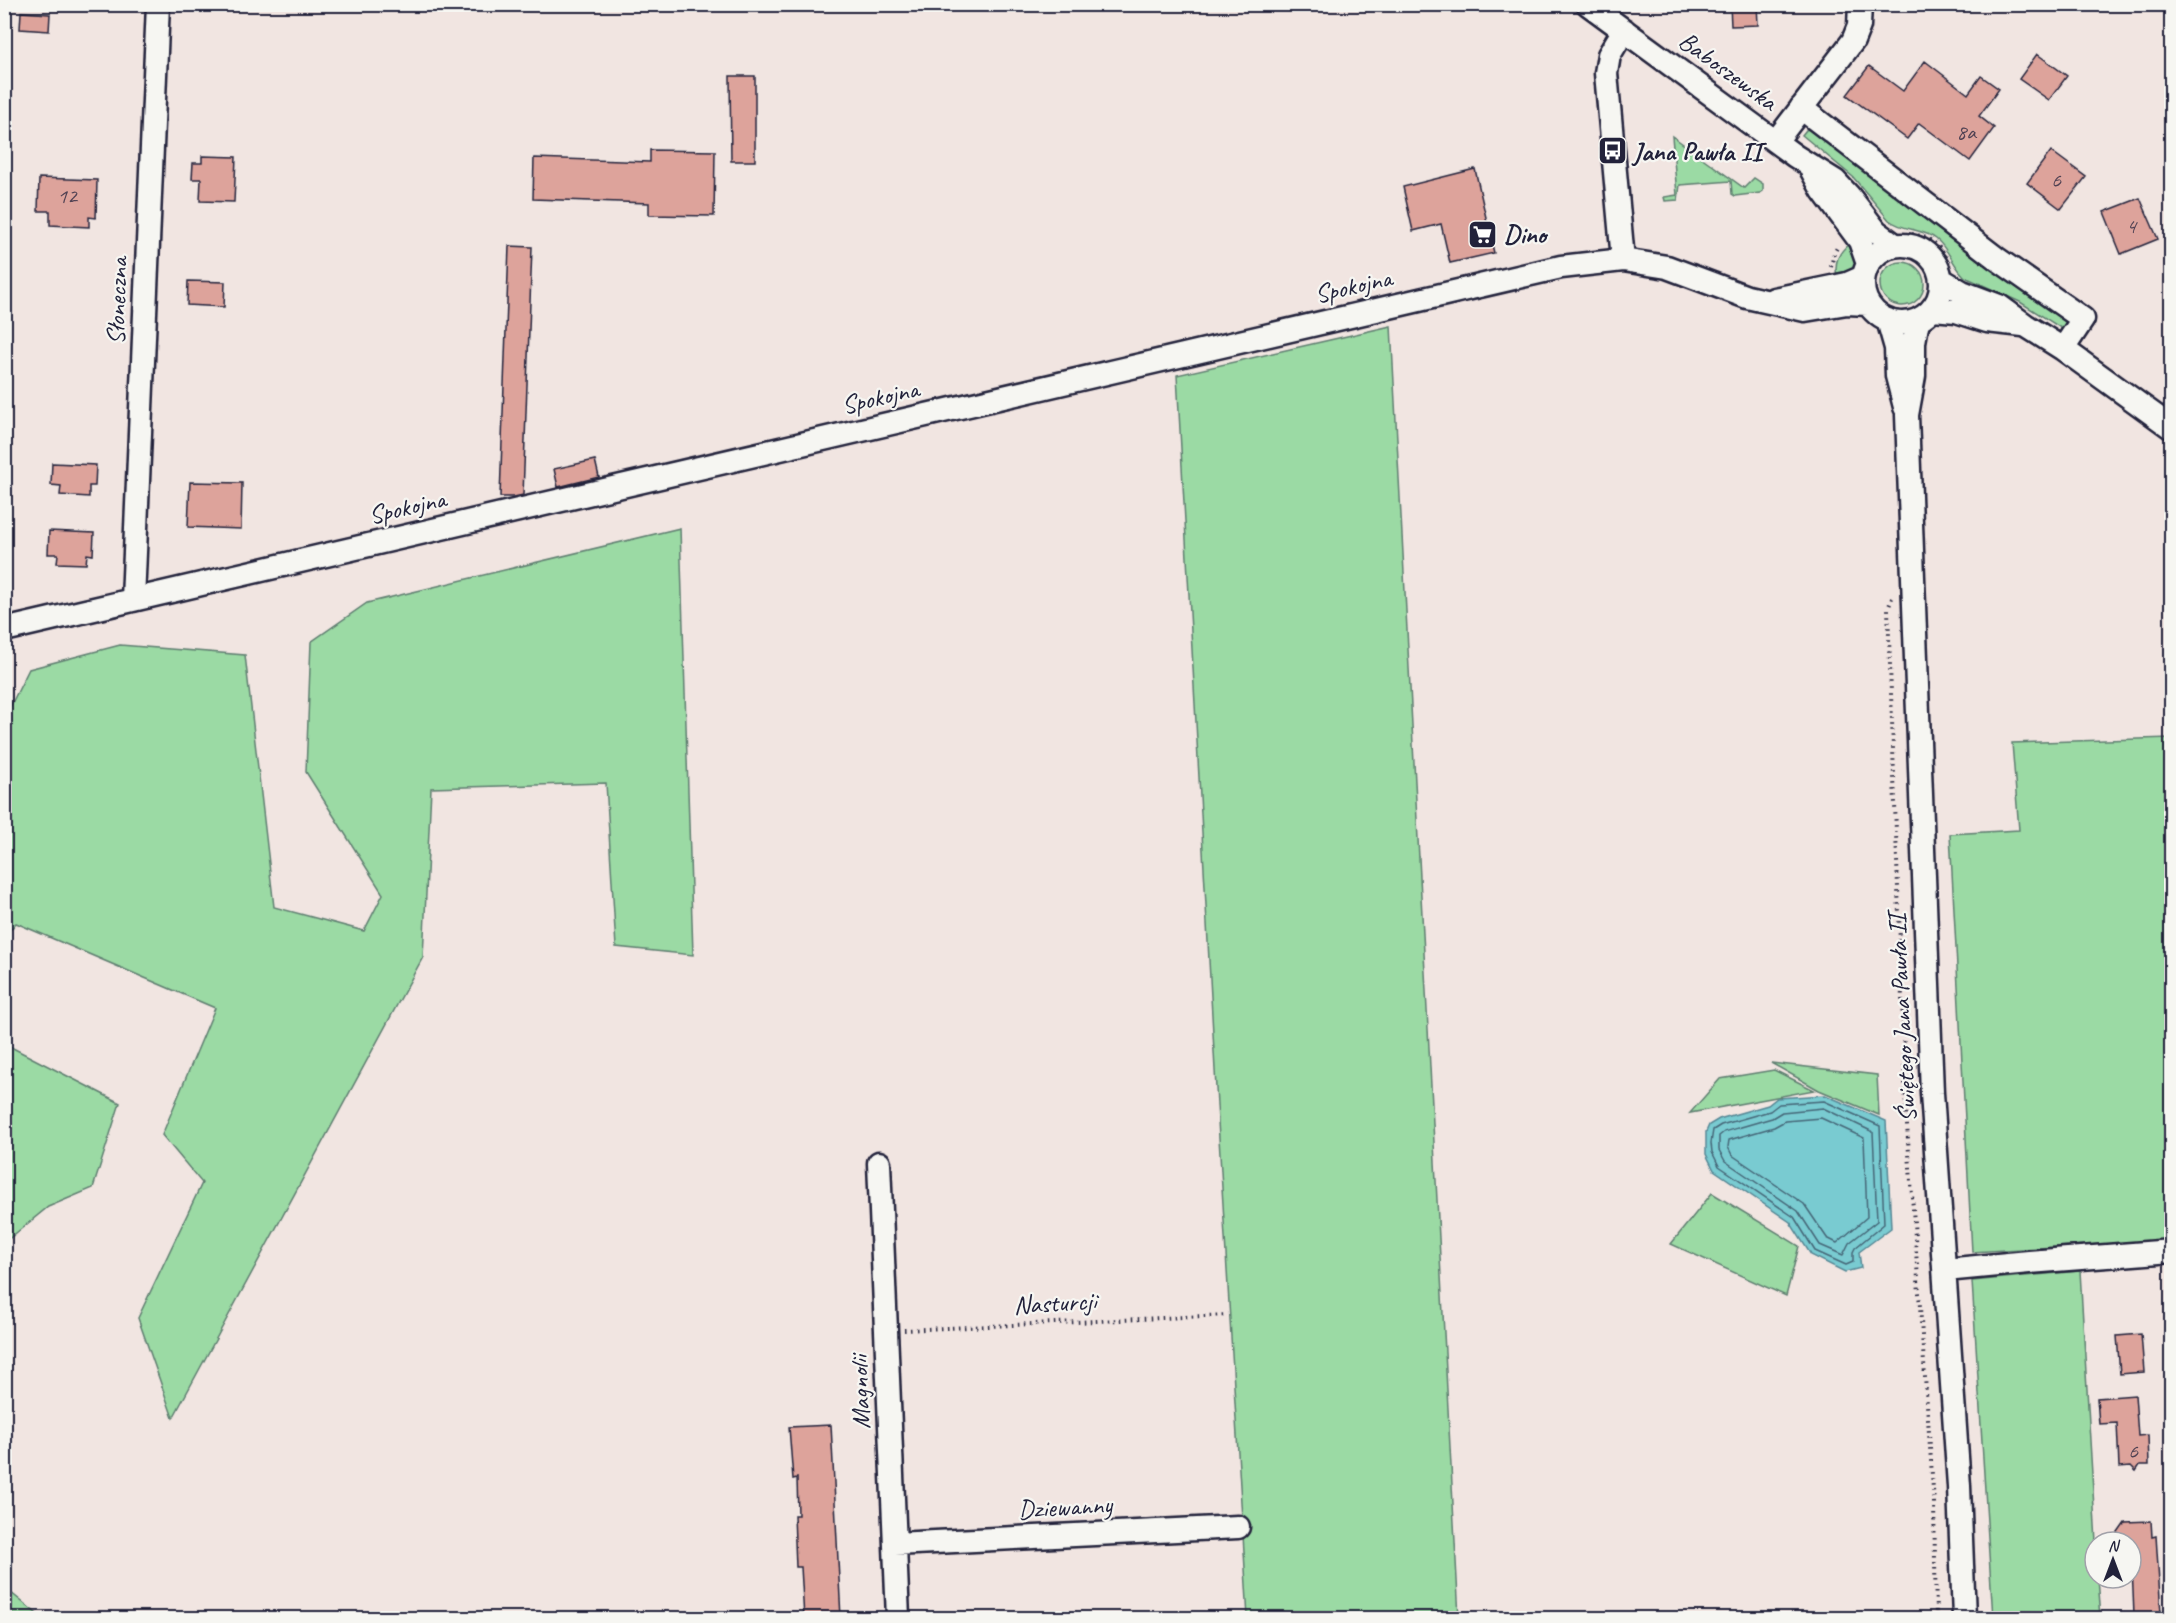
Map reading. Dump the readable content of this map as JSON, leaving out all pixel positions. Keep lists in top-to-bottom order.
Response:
{
  "streets": {
    "street": [
      "Baboszewska",
      "Spokojna",
      "Słoneczna",
      "Świętego Jana Pawła II",
      "Magnolii",
      "Dziewanny"
    ],
    "path": ["Nasturcji"]
  },
  "crossings": [
    ["Baboszewska", "Spokojna"],
    ["Baboszewska", "Świętego Jana Pawła II"],
    ["Spokojna", "Słoneczna"],
    ["Spokojna", "Świętego Jana Pawła II"],
    ["Nasturcji", "Magnolii"],
    ["Magnolii", "Dziewanny"]
  ],
  "places": {
    "bus stop": ["Jana Pawła II"],
    "supermarket": ["Dino"]
  },
  "house_numbers": [
    "8a",
    "6",
    "12",
    "4",
    "6"
  ],
  "north": "top"
}
